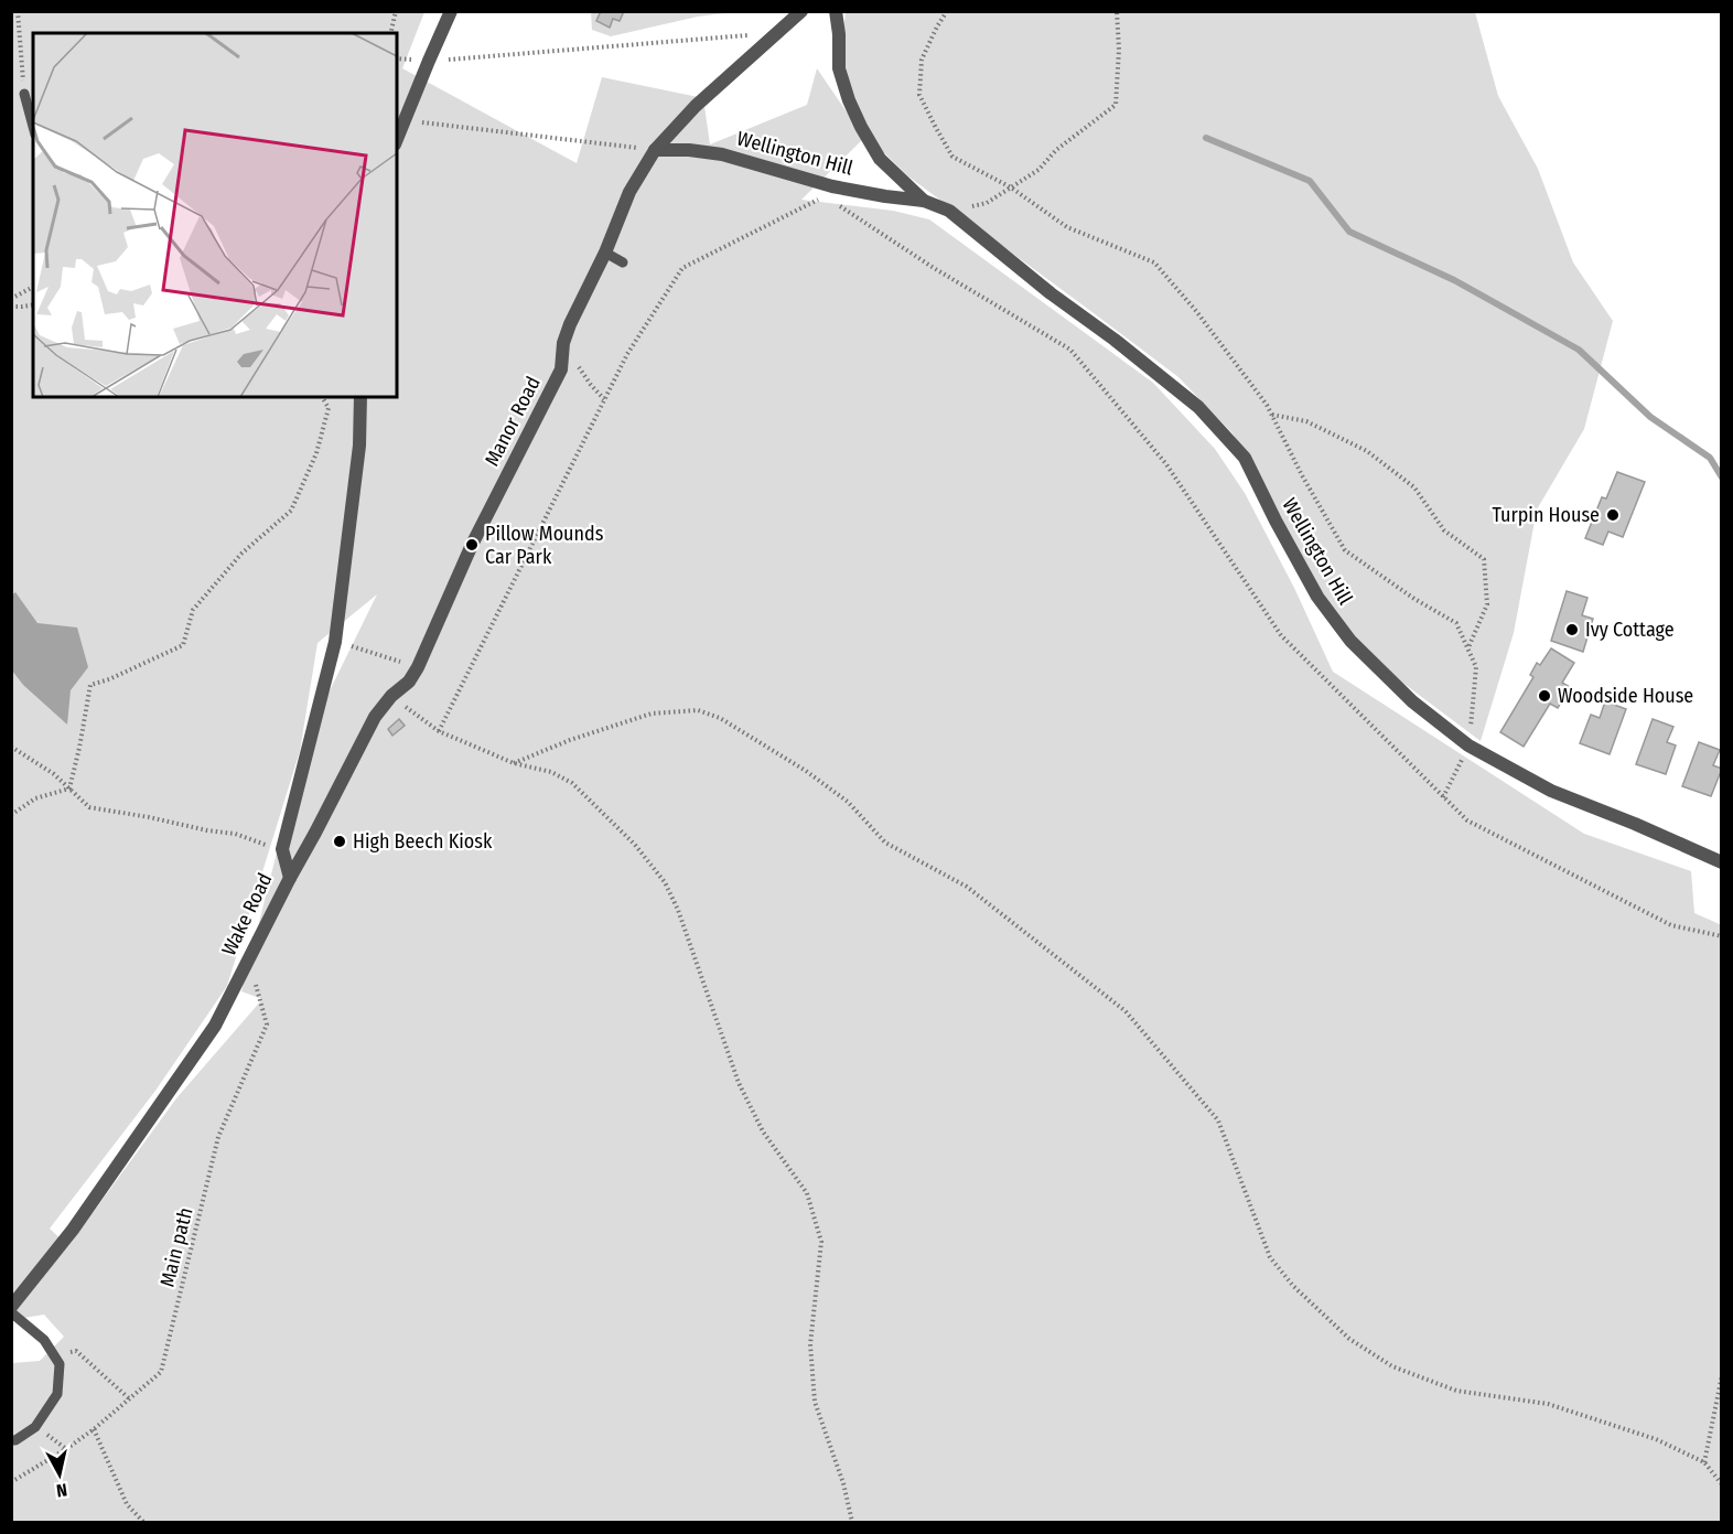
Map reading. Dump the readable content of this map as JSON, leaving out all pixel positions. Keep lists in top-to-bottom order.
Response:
{
  "streets": {
    "street": ["Wellington Hill", "Manor Road", "Wake Road"],
    "path": ["Main path"]
  },
  "crossings": [
    ["Wellington Hill", "Manor Road"],
    ["Manor Road", "Wake Road"],
    ["Wake Road", "Main path"]
  ],
  "places": [
    "Turpin House",
    "Pillow Mounds Car Park",
    "Ivy Cottage",
    "Woodside House",
    "High Beech Kiosk"
  ],
  "north": "bottom"
}
